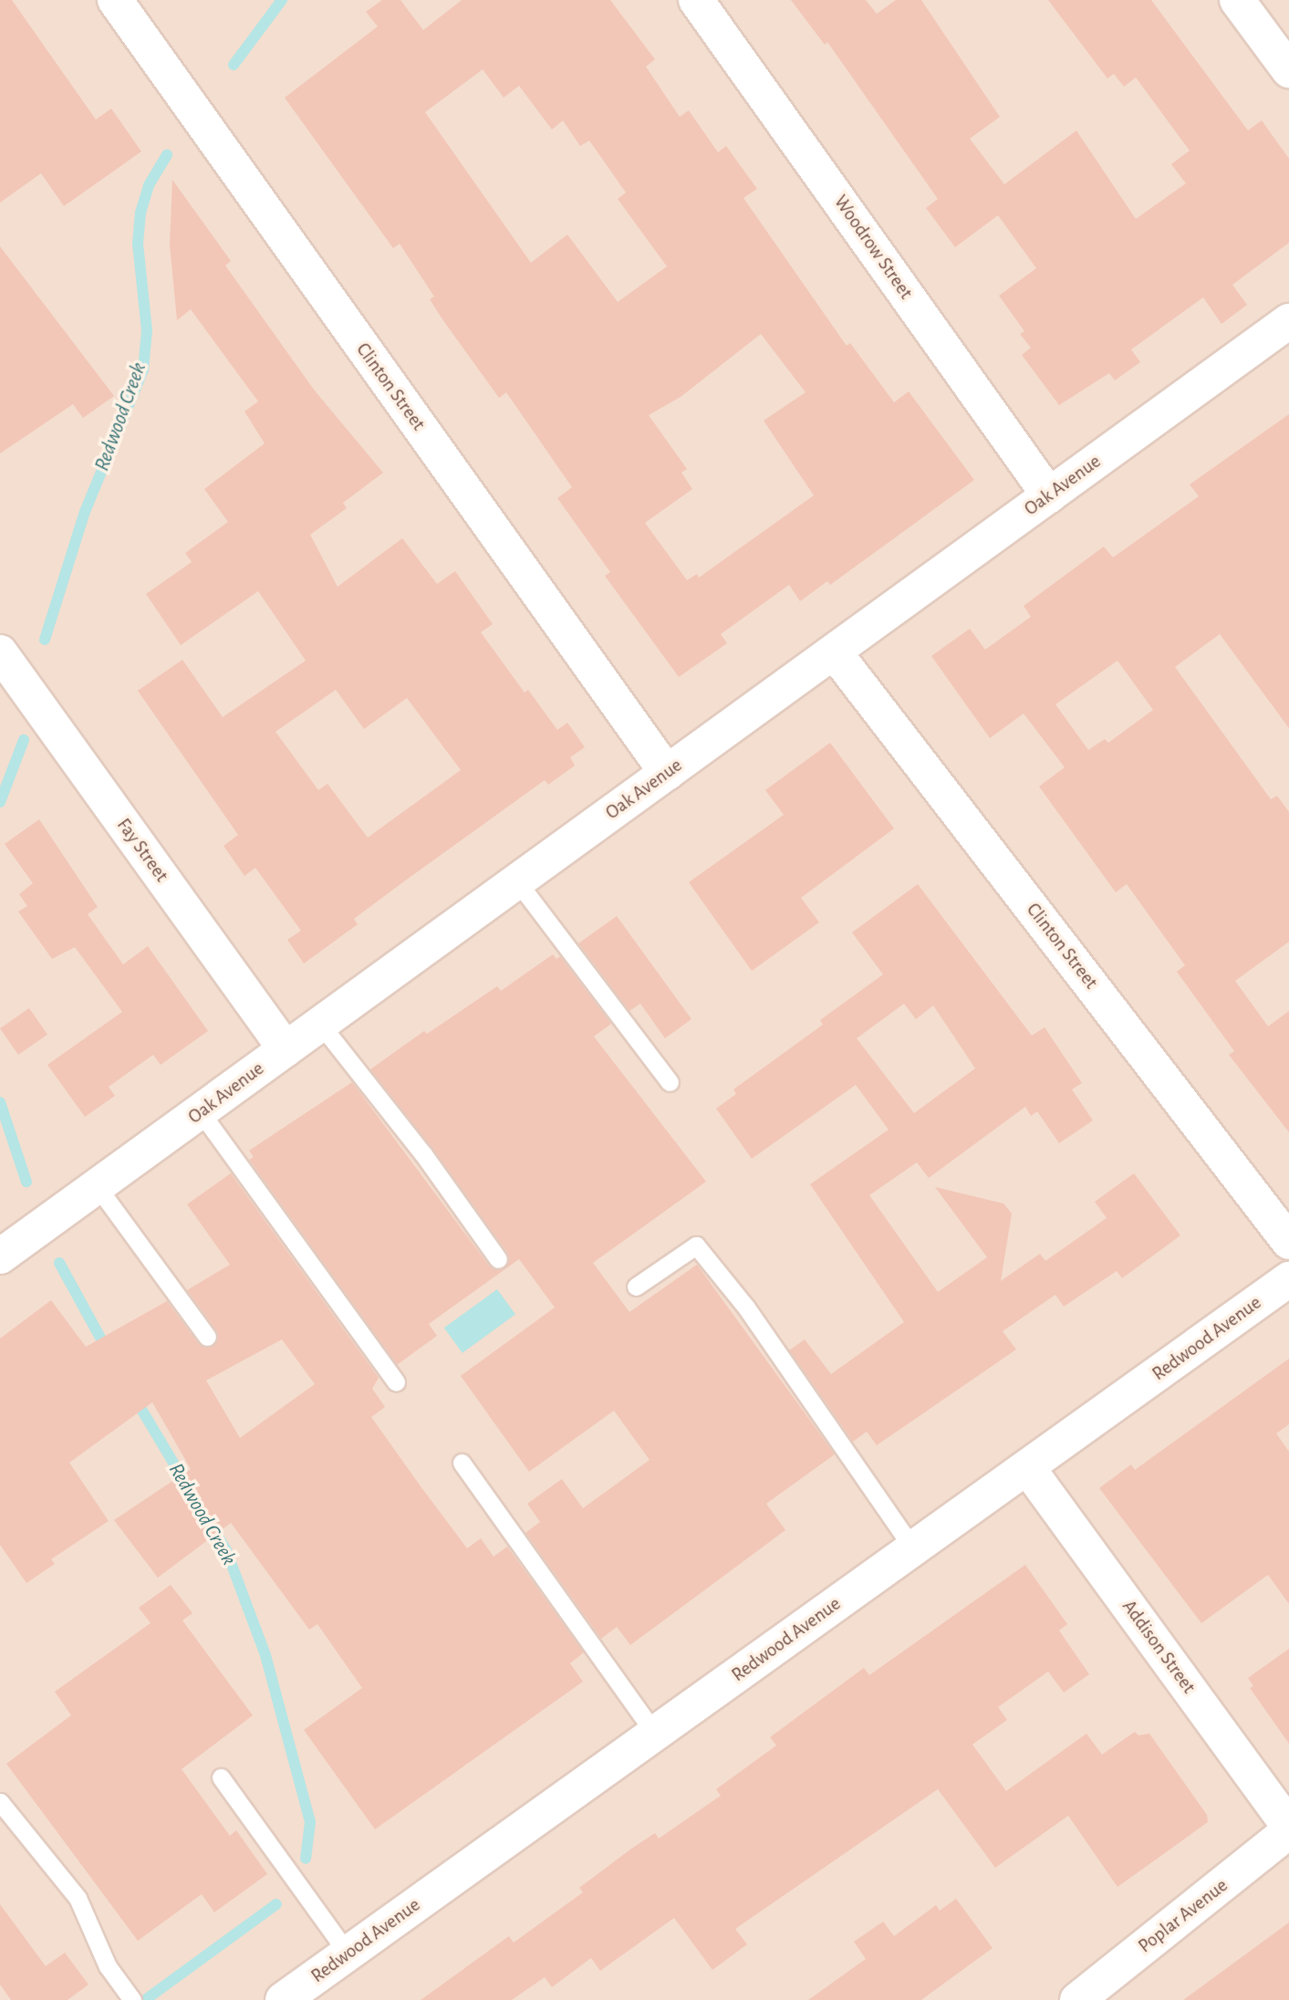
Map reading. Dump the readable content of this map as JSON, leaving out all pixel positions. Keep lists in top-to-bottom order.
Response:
{
  "streets": {
    "street": [
      "Woodrow Street",
      "Clinton Street",
      "Oak Avenue",
      "Fay Street",
      "Redwood Avenue",
      "Addison Street",
      "Poplar Avenue"
    ]
  },
  "crossings": [
    ["Woodrow Street", "Oak Avenue"],
    ["Clinton Street", "Oak Avenue"],
    ["Oak Avenue", "Fay Street"],
    ["Redwood Avenue", "Addison Street"]
  ],
  "water": ["Redwood Creek"]
}
